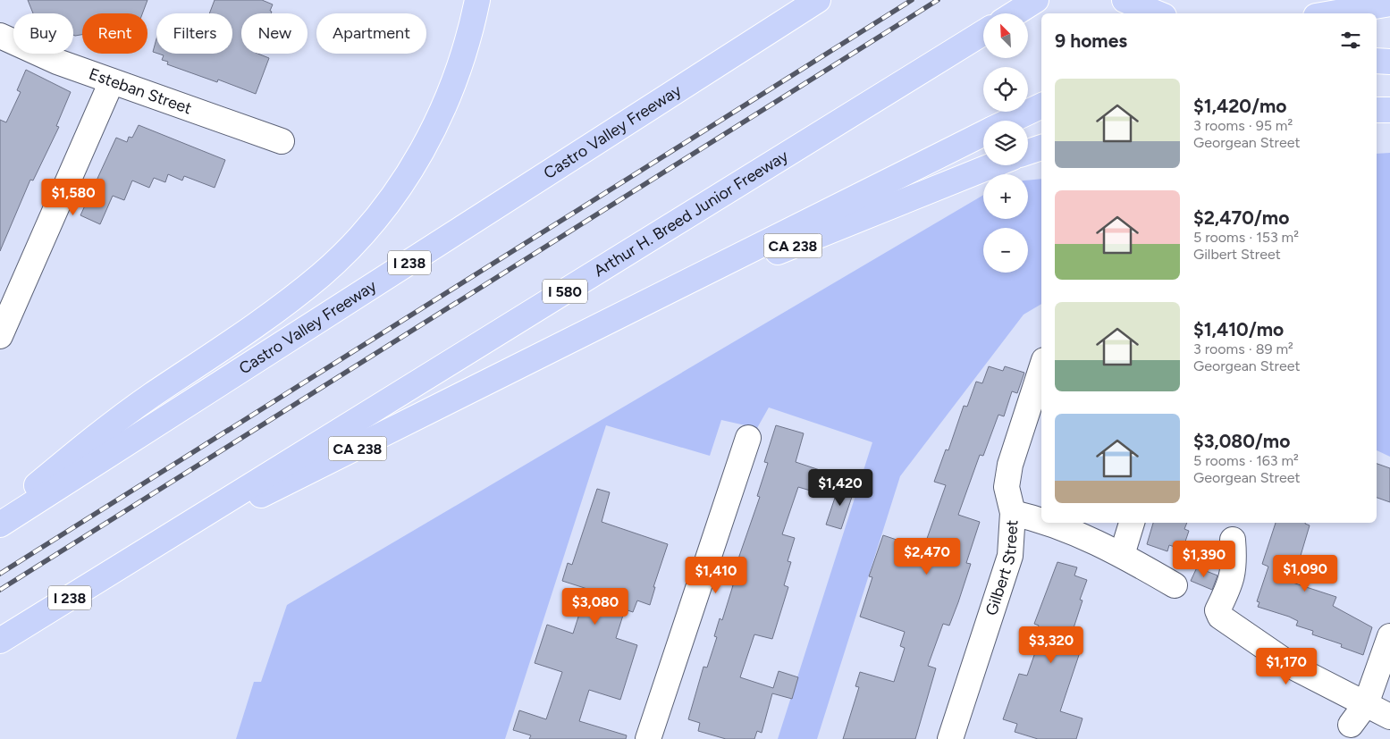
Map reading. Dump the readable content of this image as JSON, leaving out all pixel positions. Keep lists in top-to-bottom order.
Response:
{
  "streets": {
    "highway": [
      "Castro Valley Freeway",
      "Arthur H. Breed Junior Freeway",
      "CA 238",
      "I 238",
      "I 580"
    ],
    "street": ["Esteban Street", "Gilbert Street"]
  },
  "crossings": [
    ["Arthur H. Breed Junior Freeway", "CA 238"],
    ["Arthur H. Breed Junior Freeway", "I 238"],
    ["CA 238", "I 238"]
  ],
  "north": "top left",
  "page": {
    "map_buttons": ["+", "−"],
    "chip": [
      "Buy",
      "Rent",
      "Filters",
      "New",
      "Apartment"
    ],
    "heading": "9 homes",
    "list": [
      {
        "name": "$1,420/mo",
        "note": "3 rooms · 95 m² · Georgean Street"
      },
      {
        "name": "$2,470/mo",
        "note": "5 rooms · 153 m² · Gilbert Street"
      },
      {
        "name": "$1,410/mo",
        "note": "3 rooms · 89 m² · Georgean Street"
      },
      {
        "name": "$3,080/mo",
        "note": "5 rooms · 163 m² · Georgean Street"
      }
    ],
    "price": [
      "$1,580",
      "$1,420",
      "$2,470",
      "$1,390",
      "$1,090",
      "$1,410",
      "$3,080",
      "$3,320",
      "$1,170"
    ]
  }
}
